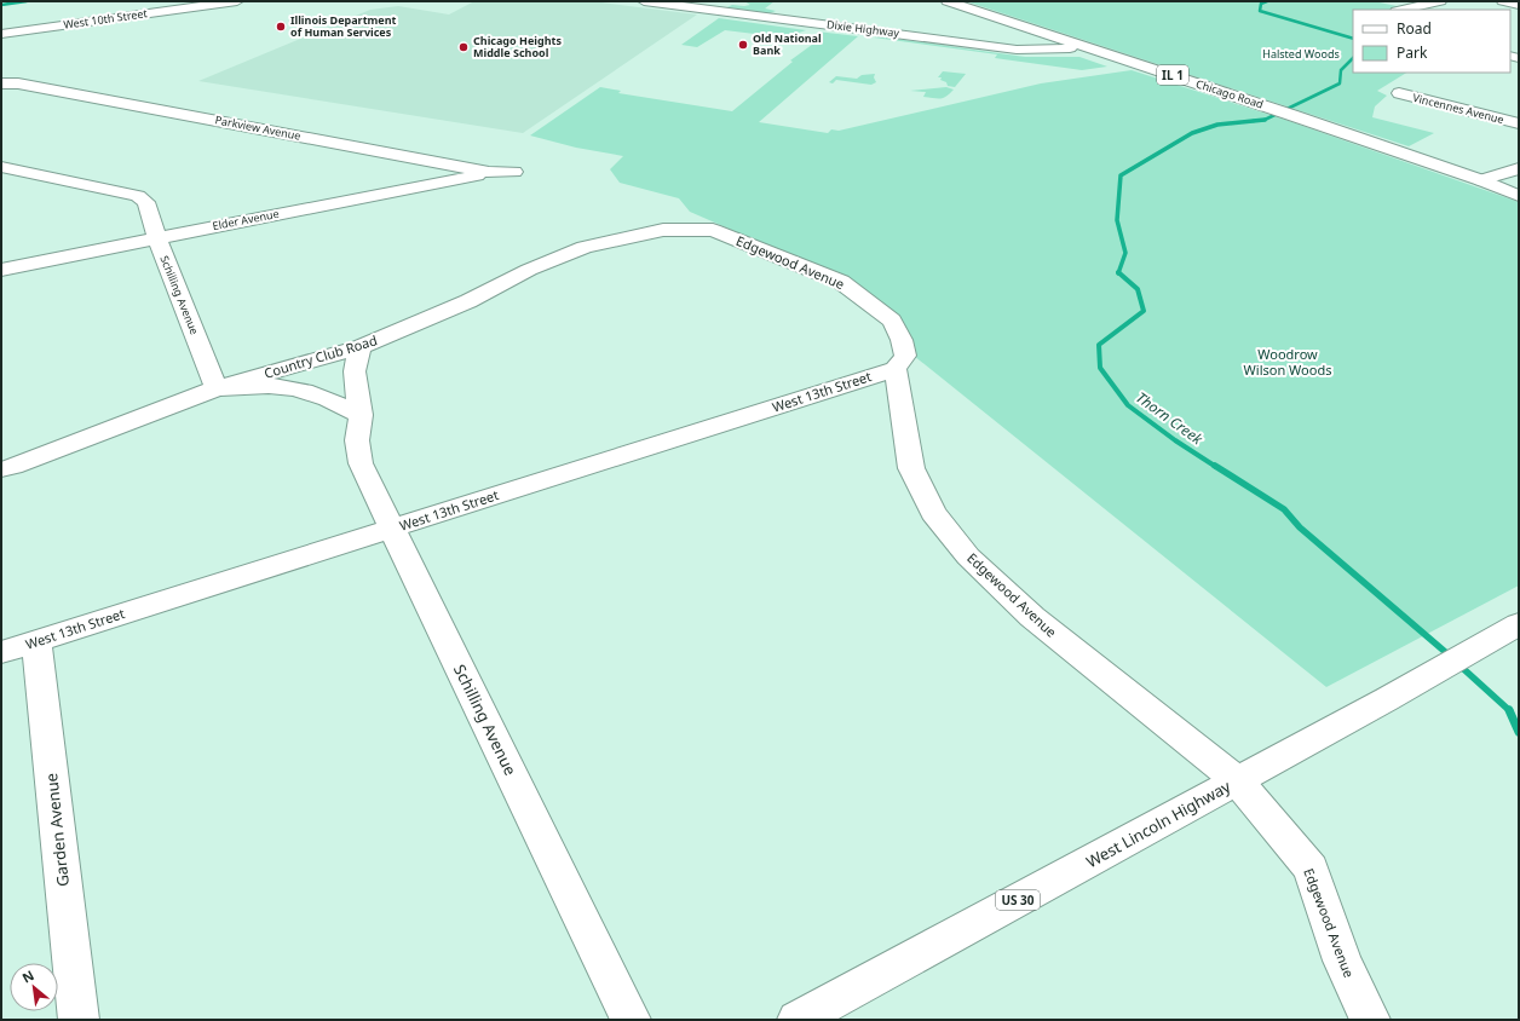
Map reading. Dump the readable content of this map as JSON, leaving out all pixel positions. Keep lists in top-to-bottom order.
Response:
{
  "streets": {
    "street": [
      "West 10th Street",
      "Dixie Highway",
      "IL 1",
      "Chicago Road",
      "Vincennes Avenue",
      "Parkview Avenue",
      "Elder Avenue",
      "Edgewood Avenue",
      "Schilling Avenue",
      "Country Club Road",
      "West 13th Street",
      "West Lincoln Highway",
      "Garden Avenue",
      "US 30"
    ]
  },
  "crossings": [
    ["Dixie Highway", "Chicago Road"],
    ["Parkview Avenue", "Elder Avenue"],
    ["Elder Avenue", "Schilling Avenue"],
    ["Edgewood Avenue", "Country Club Road"],
    ["Edgewood Avenue", "West 13th Street"],
    ["Edgewood Avenue", "West Lincoln Highway"],
    ["Schilling Avenue", "Country Club Road"],
    ["Schilling Avenue", "West 13th Street"],
    ["West 13th Street", "Garden Avenue"]
  ],
  "water": ["Thorn Creek"],
  "parks": ["Halsted Woods", "Woodrow Wilson Woods"],
  "places": ["Illinois Department of Human Services", "Old National Bank", "Chicago Heights Middle School"],
  "legend": ["Road", "Park"],
  "north": "top left"
}
